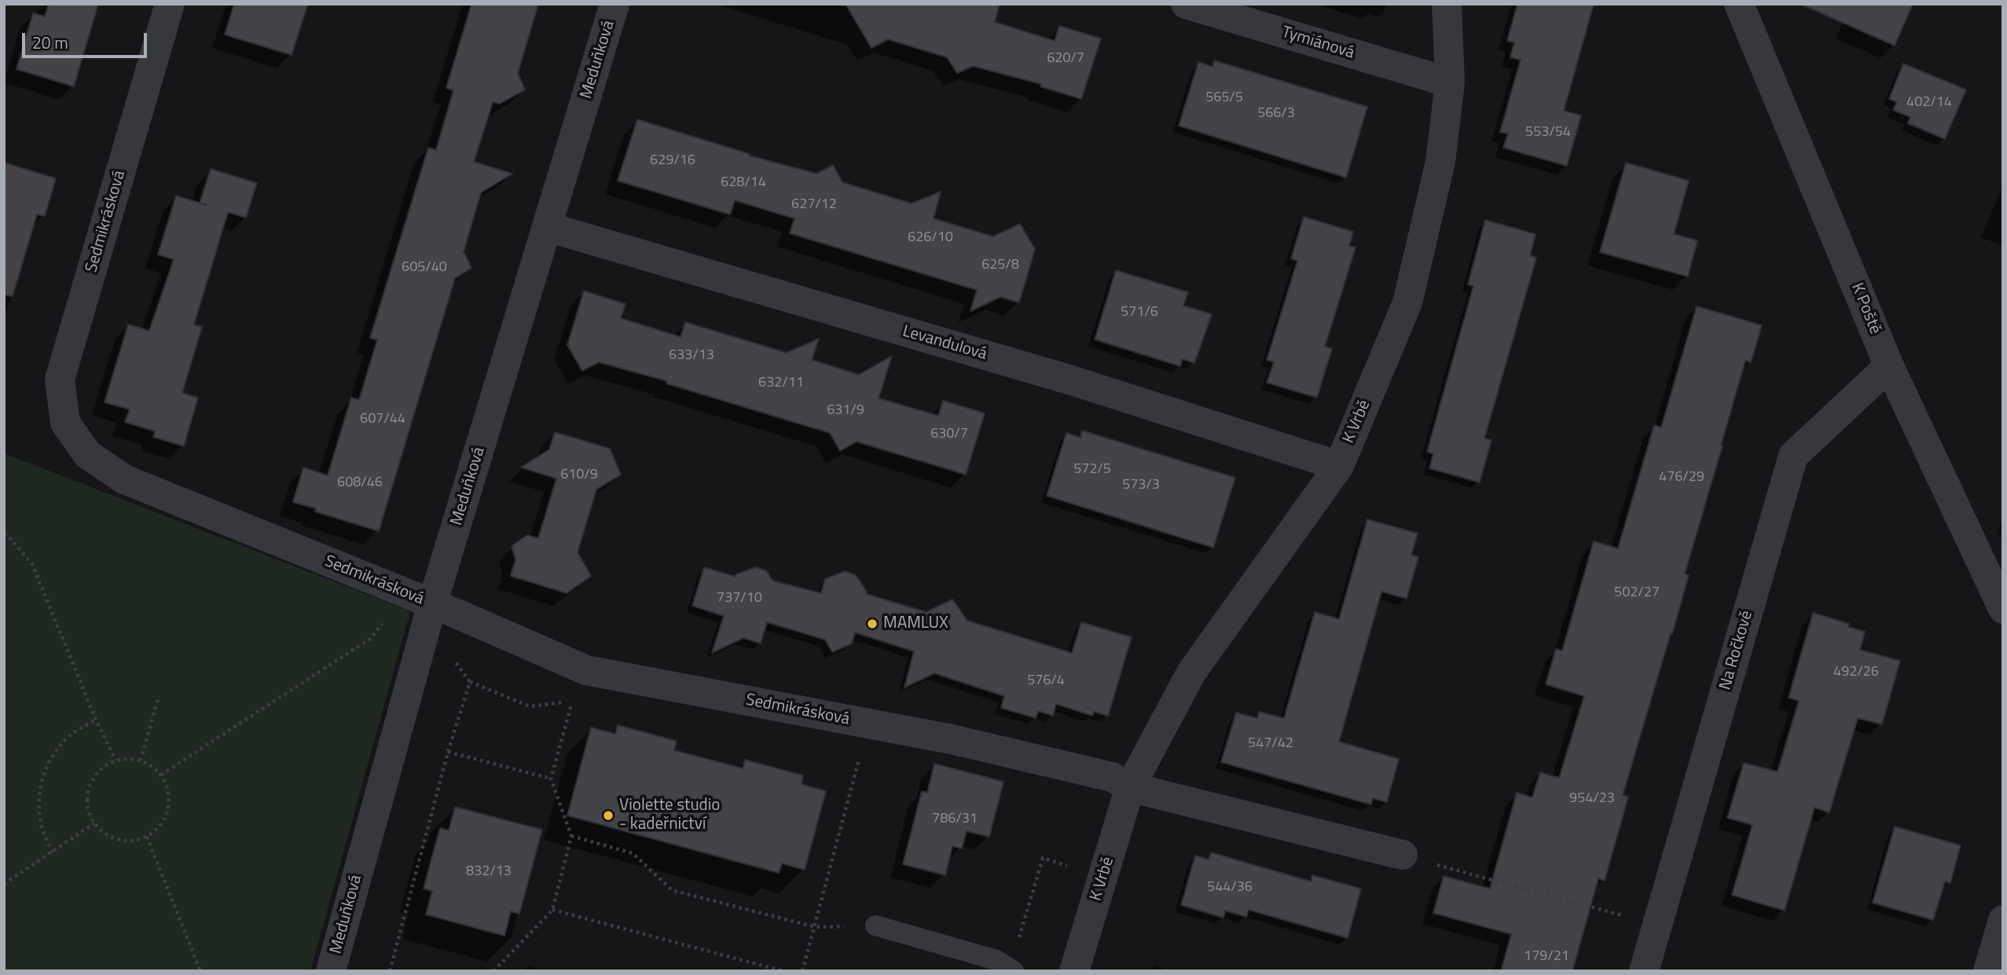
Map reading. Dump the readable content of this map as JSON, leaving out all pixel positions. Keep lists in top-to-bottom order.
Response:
{
  "streets": {
    "street": [
      "Tymiánová",
      "Meduňková",
      "Sedmikrásková",
      "K Poště",
      "Levandulová",
      "K Vrbě",
      "Na Ročkově"
    ]
  },
  "crossings": [
    ["Tymiánová", "K Vrbě"],
    ["Meduňková", "Sedmikrásková"],
    ["Meduňková", "Levandulová"],
    ["Sedmikrásková", "K Vrbě"],
    ["K Poště", "Na Ročkově"],
    ["Levandulová", "K Vrbě"]
  ],
  "places": ["MAMLUX", "Violette studio - kadeřnictví"],
  "house_numbers": [
    "620/7",
    "565/5",
    "402/14",
    "566/3",
    "553/54",
    "629/16",
    "628/14",
    "627/12",
    "626/10",
    "625/8",
    "605/40",
    "571/6",
    "633/13",
    "632/11",
    "631/9",
    "607/44",
    "630/7",
    "572/5",
    "610/9",
    "476/29",
    "608/46",
    "573/3",
    "502/27",
    "737/10",
    "492/26",
    "576/4",
    "547/42",
    "954/23",
    "786/31",
    "832/13",
    "544/36",
    "179/21"
  ],
  "scale_bar": "20 m"
}
